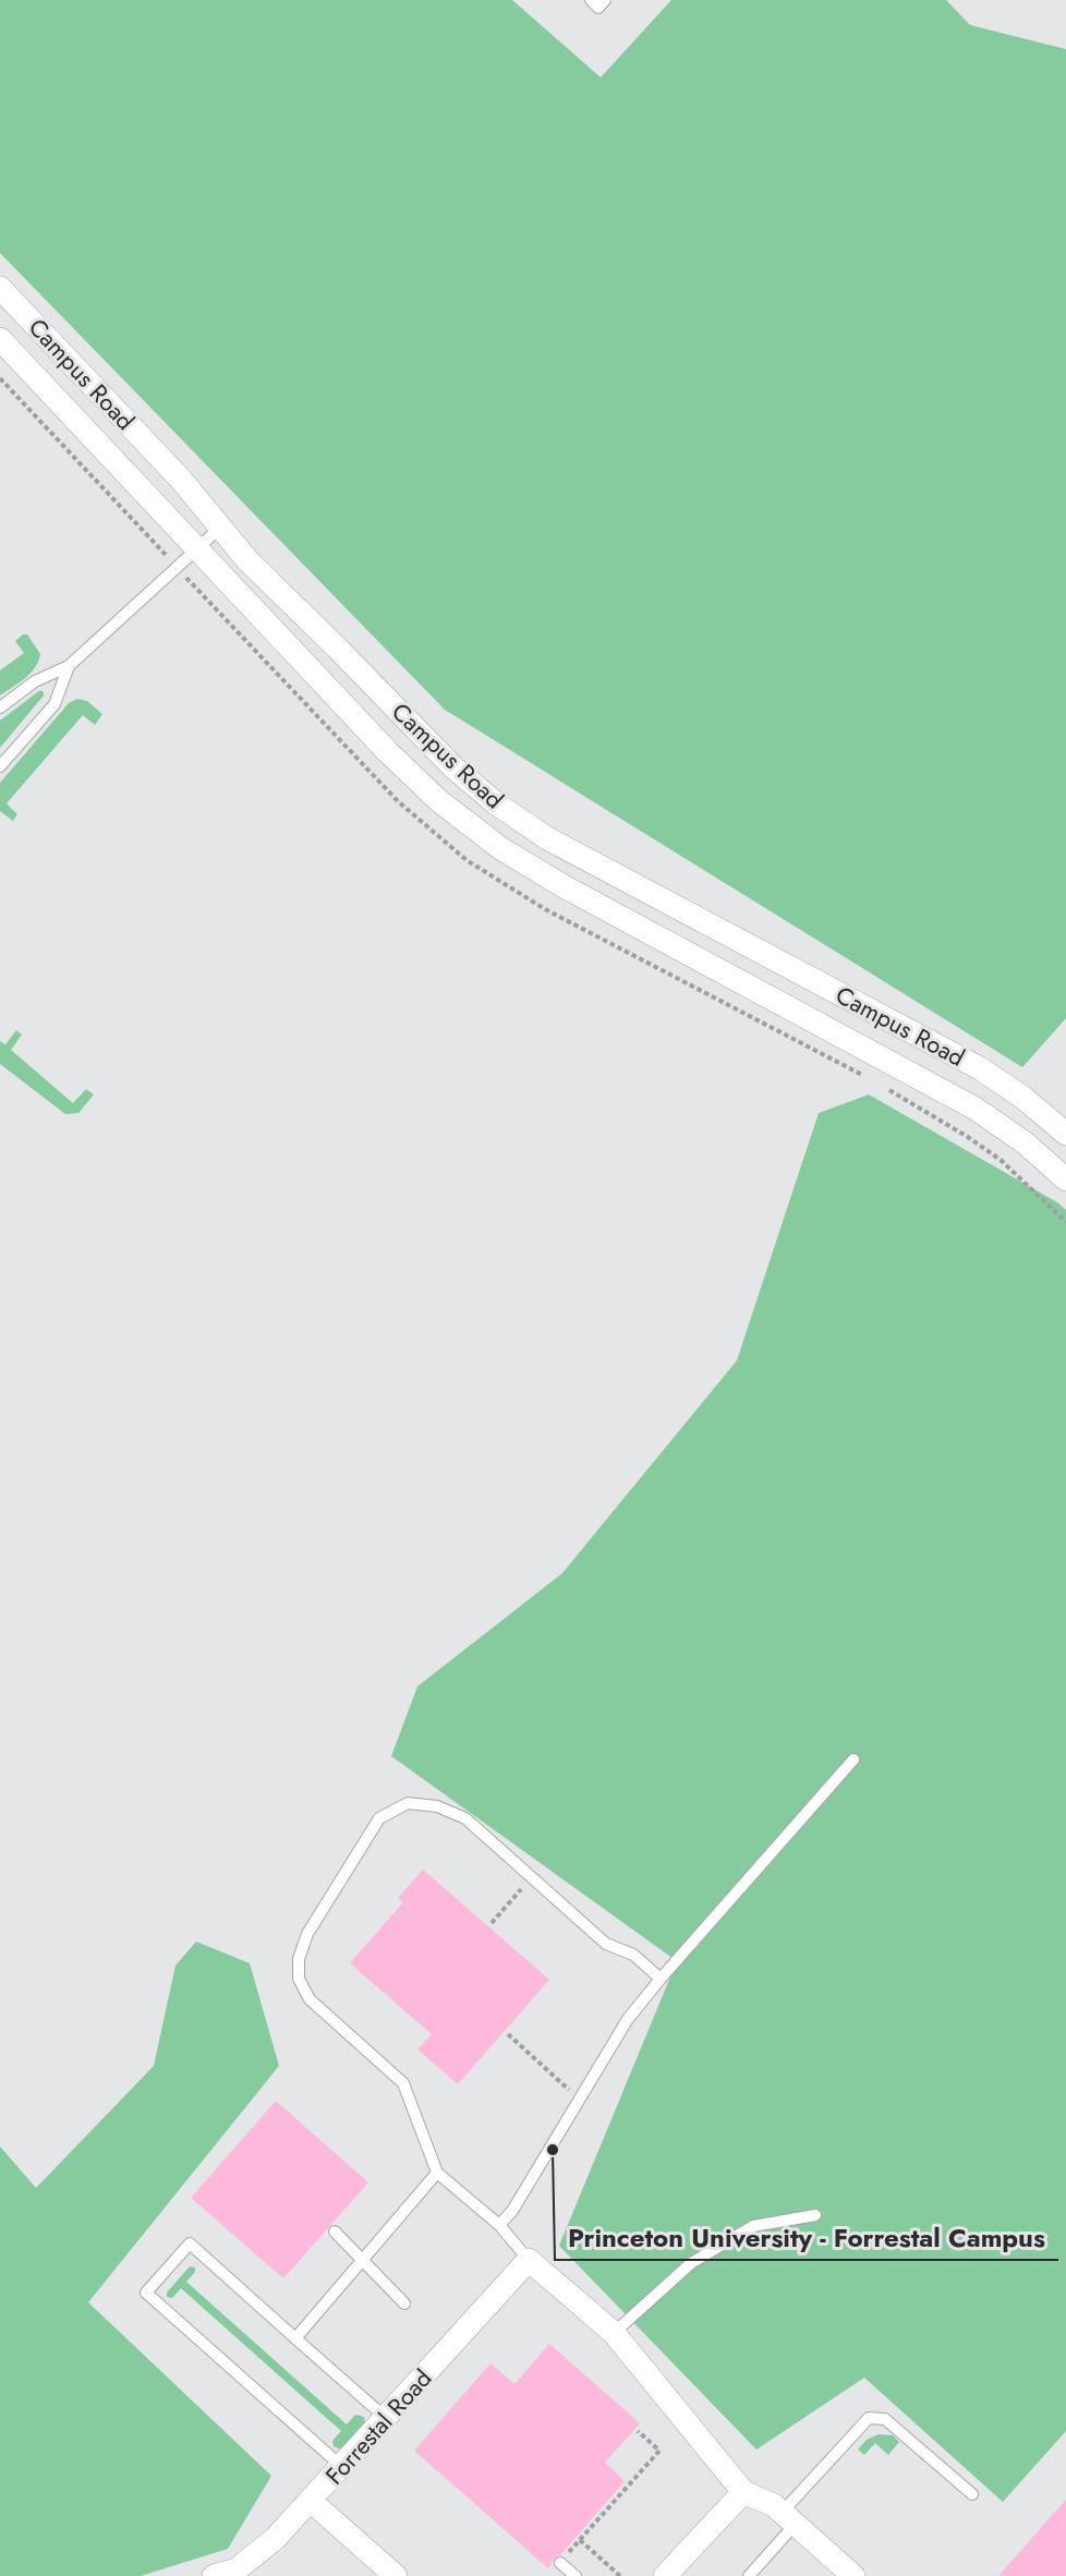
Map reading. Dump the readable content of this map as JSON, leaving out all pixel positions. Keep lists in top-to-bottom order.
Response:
{
  "streets": {
    "street": ["Campus Road", "Forrestal Road"]
  },
  "places": ["Princeton University - Forrestal Campus"]
}
